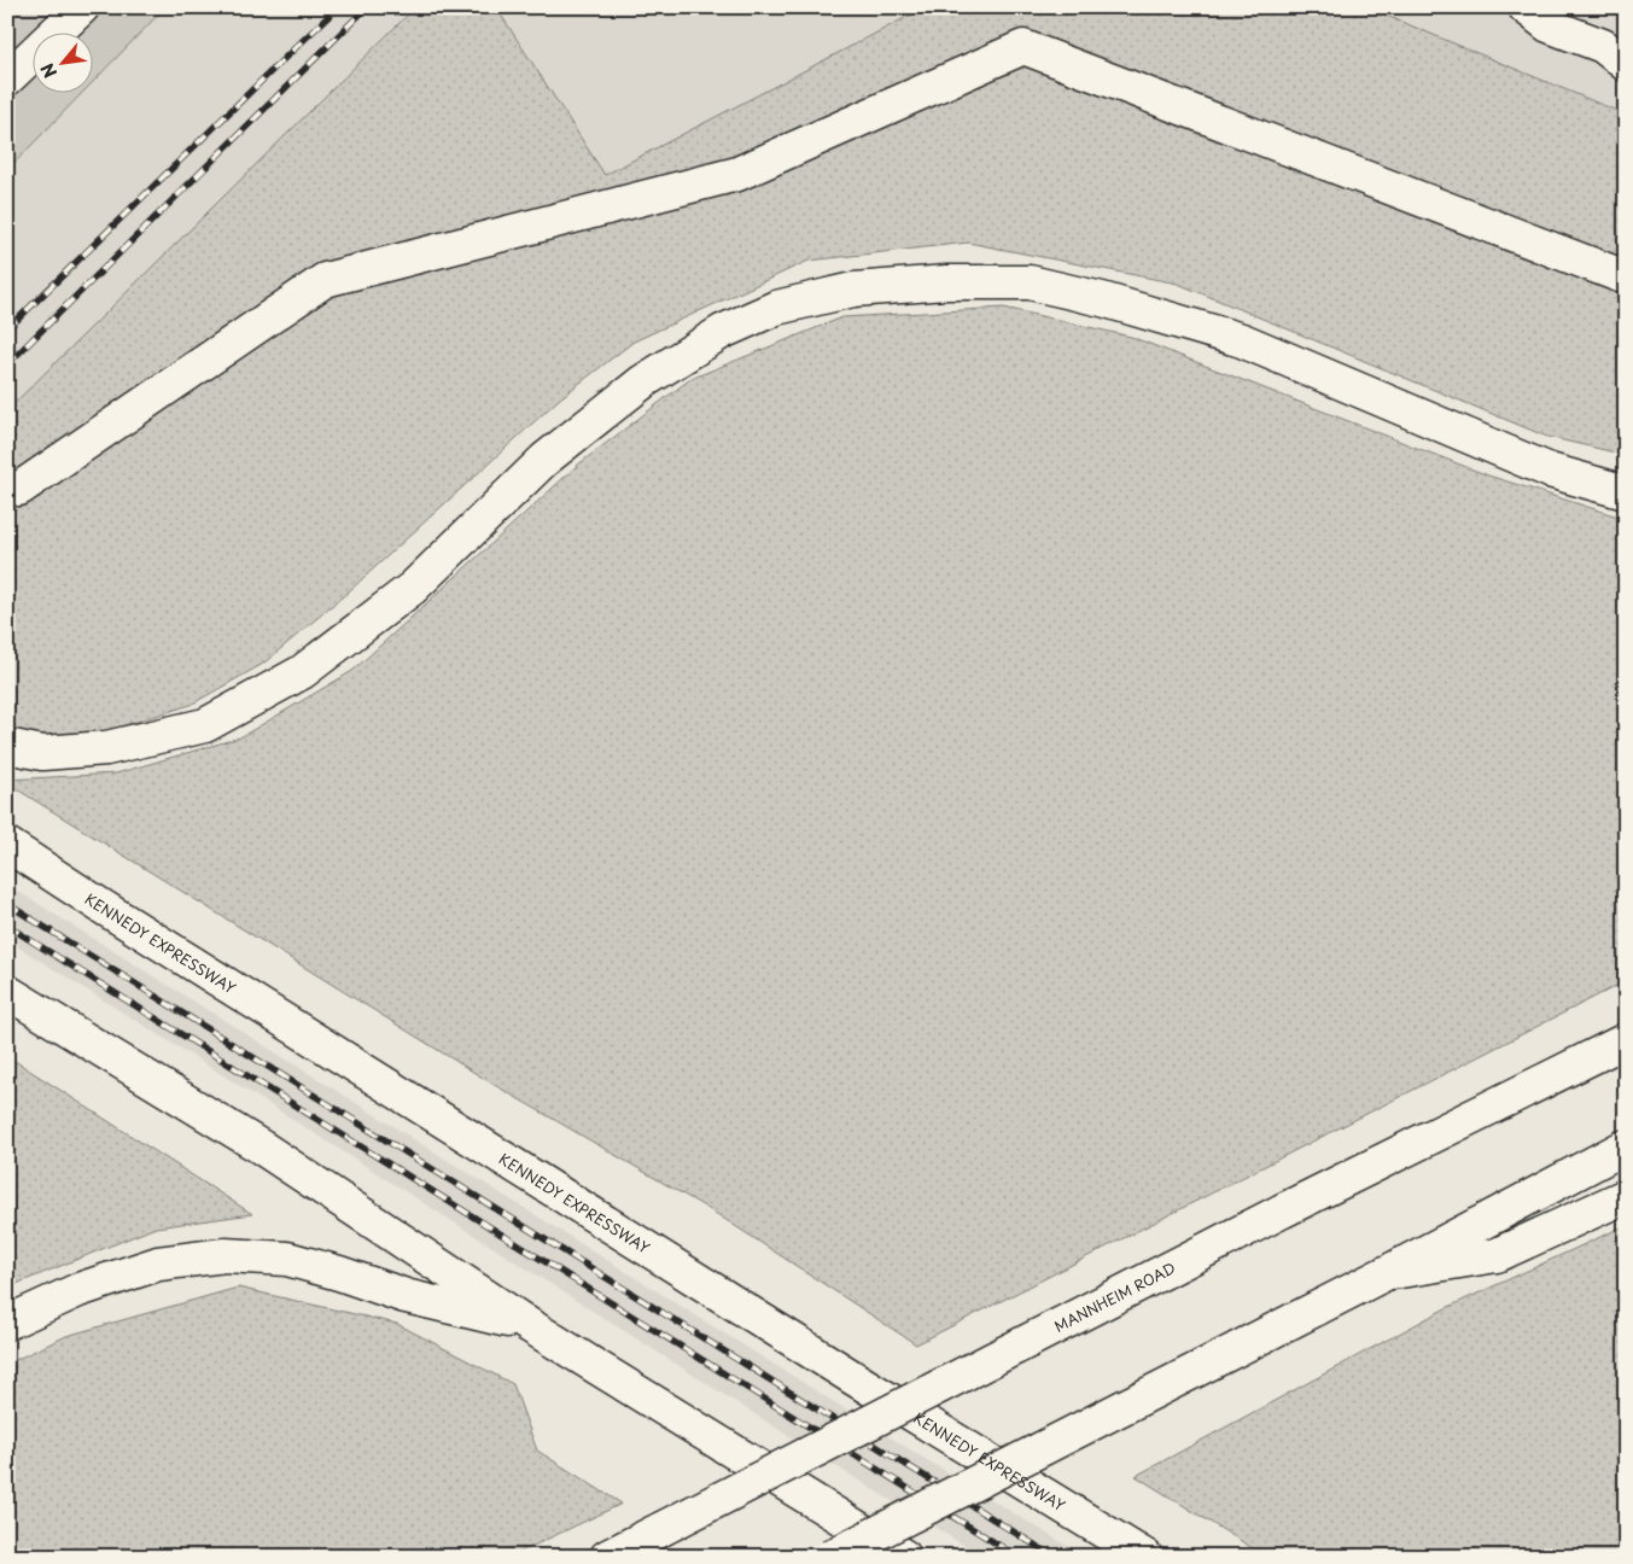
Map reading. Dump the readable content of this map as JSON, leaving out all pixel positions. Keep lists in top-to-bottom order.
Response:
{
  "streets": {
    "main road": ["KENNEDY EXPRESSWAY", "MANNHEIM ROAD"]
  },
  "north": "bottom left"
}
